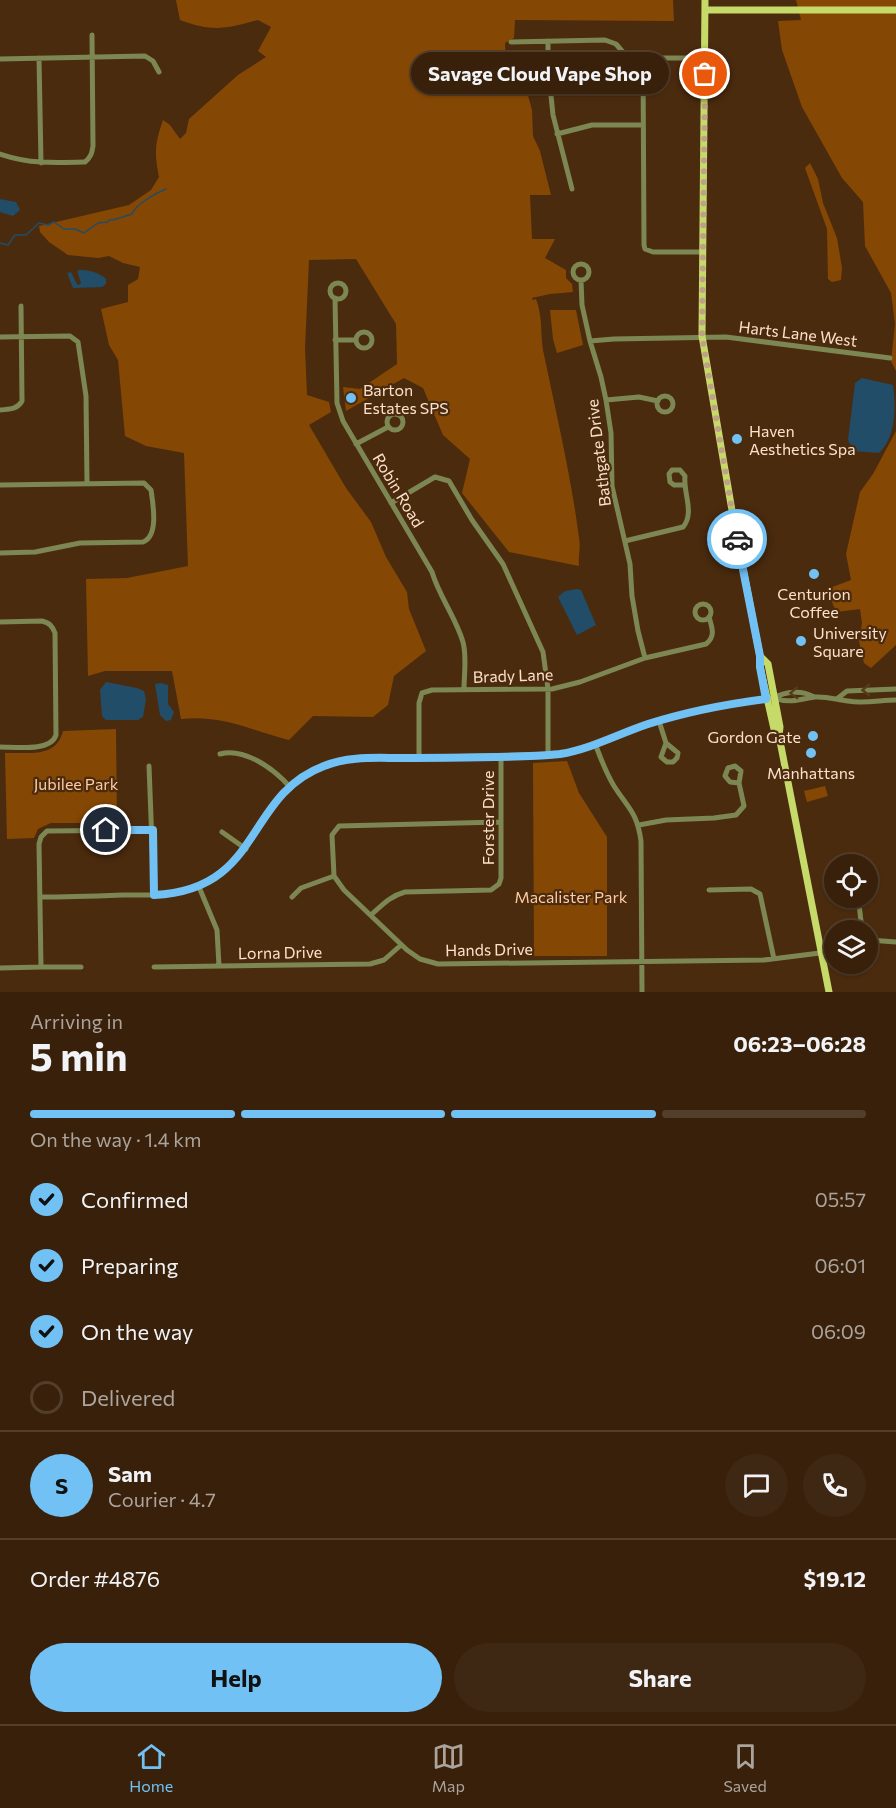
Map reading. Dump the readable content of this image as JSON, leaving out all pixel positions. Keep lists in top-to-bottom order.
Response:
{
  "streets": {
    "street": [
      "Harts Lane West",
      "Bathgate Drive",
      "Robin Road",
      "Brady Lane",
      "Forster Drive",
      "Hands Drive",
      "Lorna Drive"
    ]
  },
  "crossings": [
    ["Harts Lane West", "Bathgate Drive"],
    ["Bathgate Drive", "Brady Lane"],
    ["Robin Road", "Brady Lane"],
    ["Forster Drive", "Hands Drive"],
    ["Hands Drive", "Lorna Drive"]
  ],
  "parks": ["Jubilee Park", "Macalister Park"],
  "places": [
    "Savage Cloud Vape Shop",
    "Barton Estates SPS",
    "Haven Aesthetics Spa",
    "Centurion Coffee",
    "University Square",
    "Gordon Gate",
    "Manhattans"
  ],
  "page": {
    "bubble": "Savage Cloud Vape Shop",
    "heading": ["5 min", "Arriving in", "06:23–06:28"],
    "panel": [
      "Sam",
      "Courier · 4.7",
      "Order #4876",
      "$19.12"
    ],
    "bar": "On the way · 1.4 km",
    "list": [
      ["Confirmed", "05:57"],
      ["Preparing", "06:01"],
      ["On the way", "06:09"],
      "Delivered"
    ],
    "round": "S",
    "buttons": ["Help", "Share"],
    "tabs": ["Home", "Map", "Saved"]
  }
}
